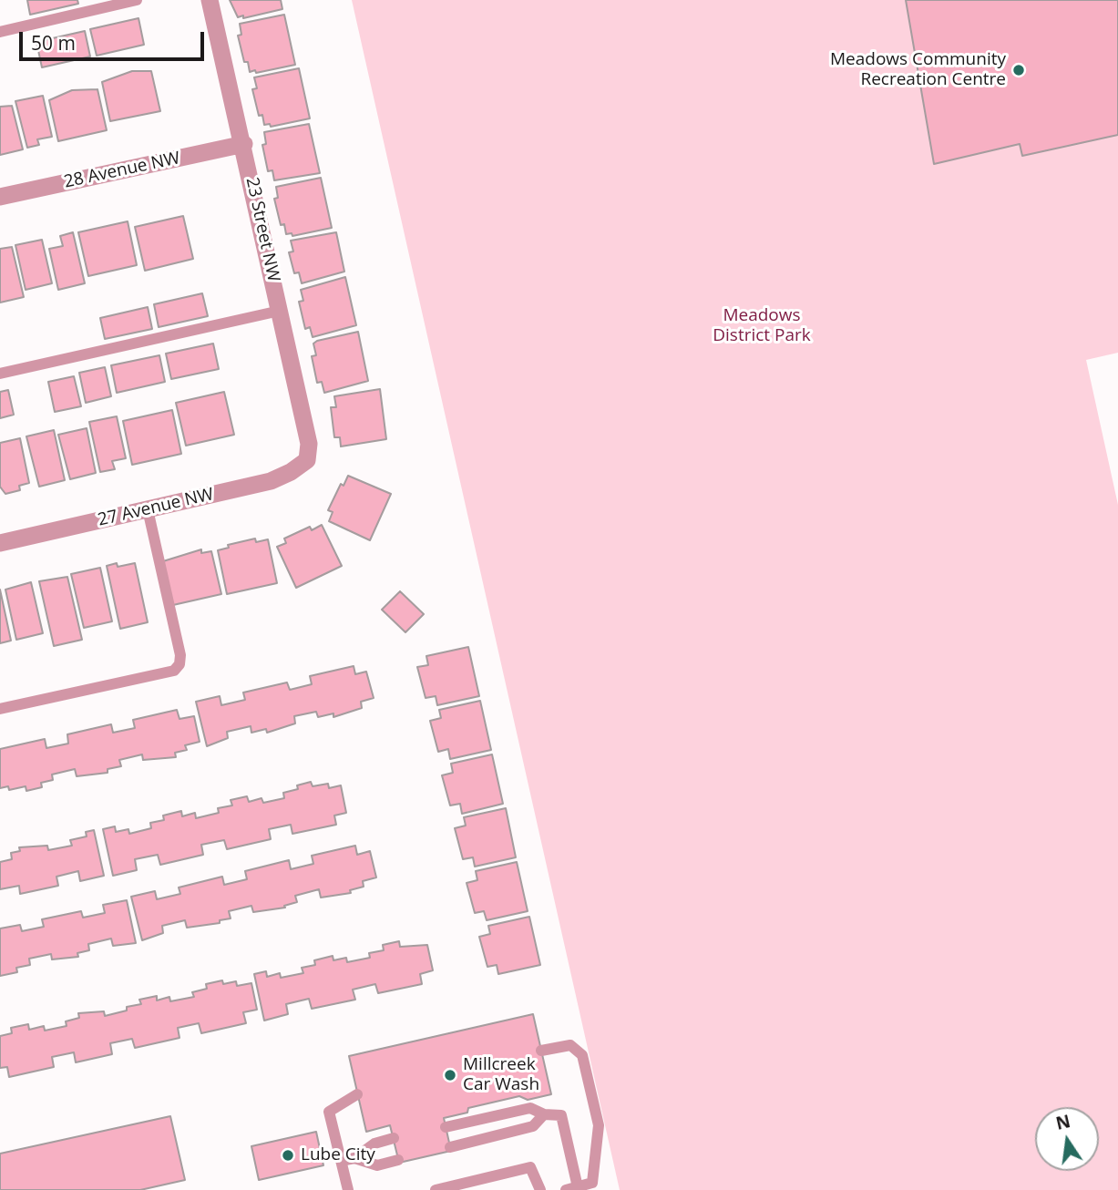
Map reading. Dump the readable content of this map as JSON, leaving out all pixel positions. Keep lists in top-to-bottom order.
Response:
{
  "streets": {
    "street": ["28 Avenue NW", "23 Street NW", "27 Avenue NW"]
  },
  "crossings": [
    ["28 Avenue NW", "23 Street NW"],
    ["23 Street NW", "27 Avenue NW"]
  ],
  "parks": ["Meadows District Park"],
  "places": ["Meadows Community Recreation Centre", "Millcreek Car Wash", "Lube City"],
  "scale_bar": "50 m",
  "north": "top"
}
